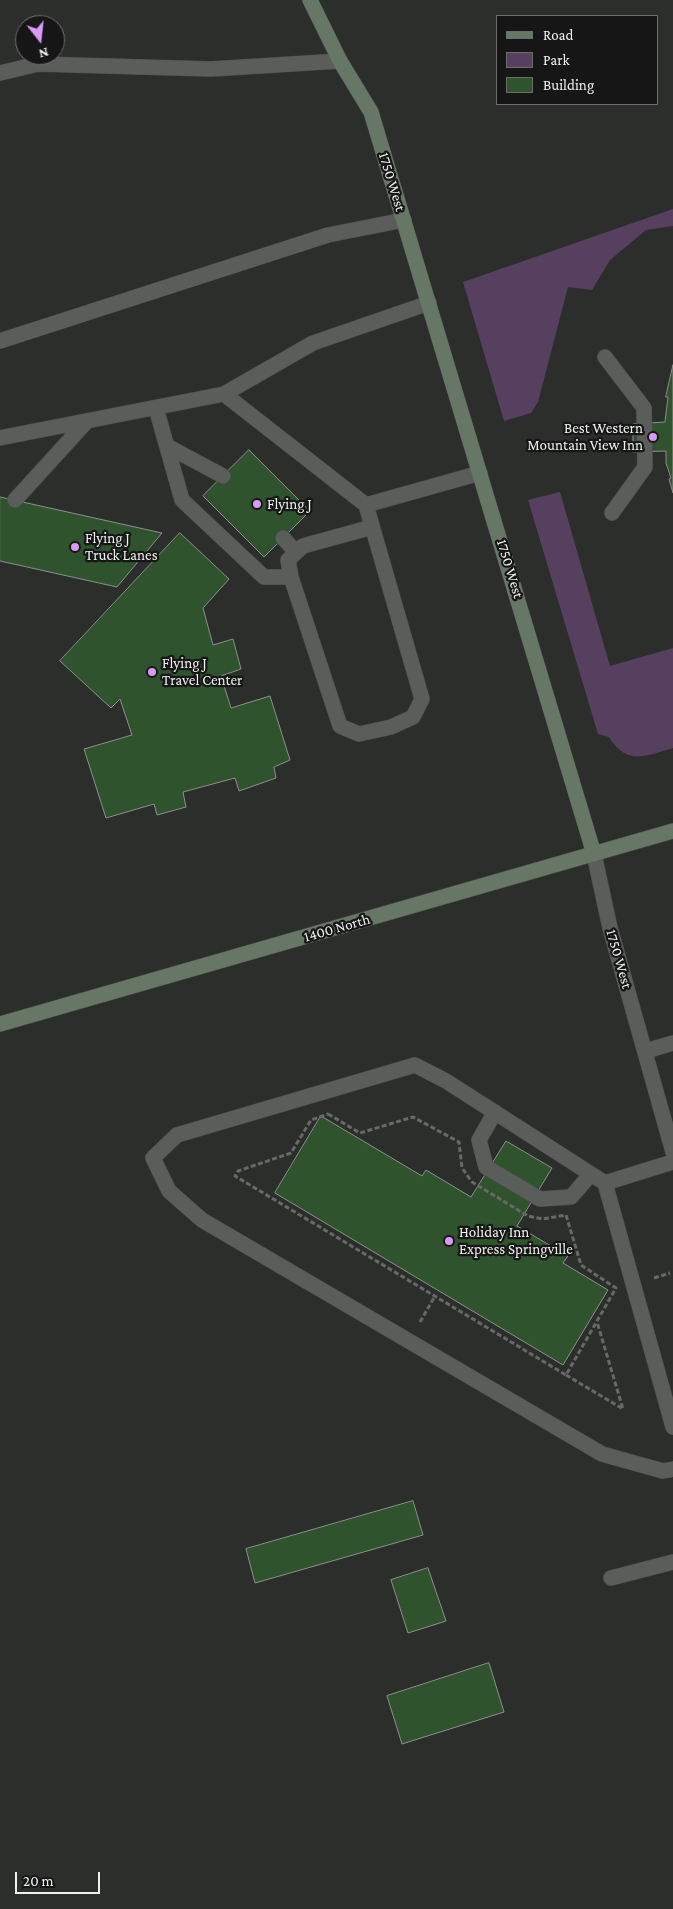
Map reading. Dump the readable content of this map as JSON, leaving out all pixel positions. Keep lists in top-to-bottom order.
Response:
{
  "streets": {
    "street": ["1750 West", "1400 North"]
  },
  "crossings": [
    ["1750 West", "1400 North"]
  ],
  "places": [
    "Best Western Mountain View Inn",
    "Flying J",
    "Flying J Truck Lanes",
    "Flying J Travel Center",
    "Holiday Inn Express Springville"
  ],
  "legend": ["Road", "Park", "Building"],
  "scale_bar": "20 m",
  "north": "bottom"
}
